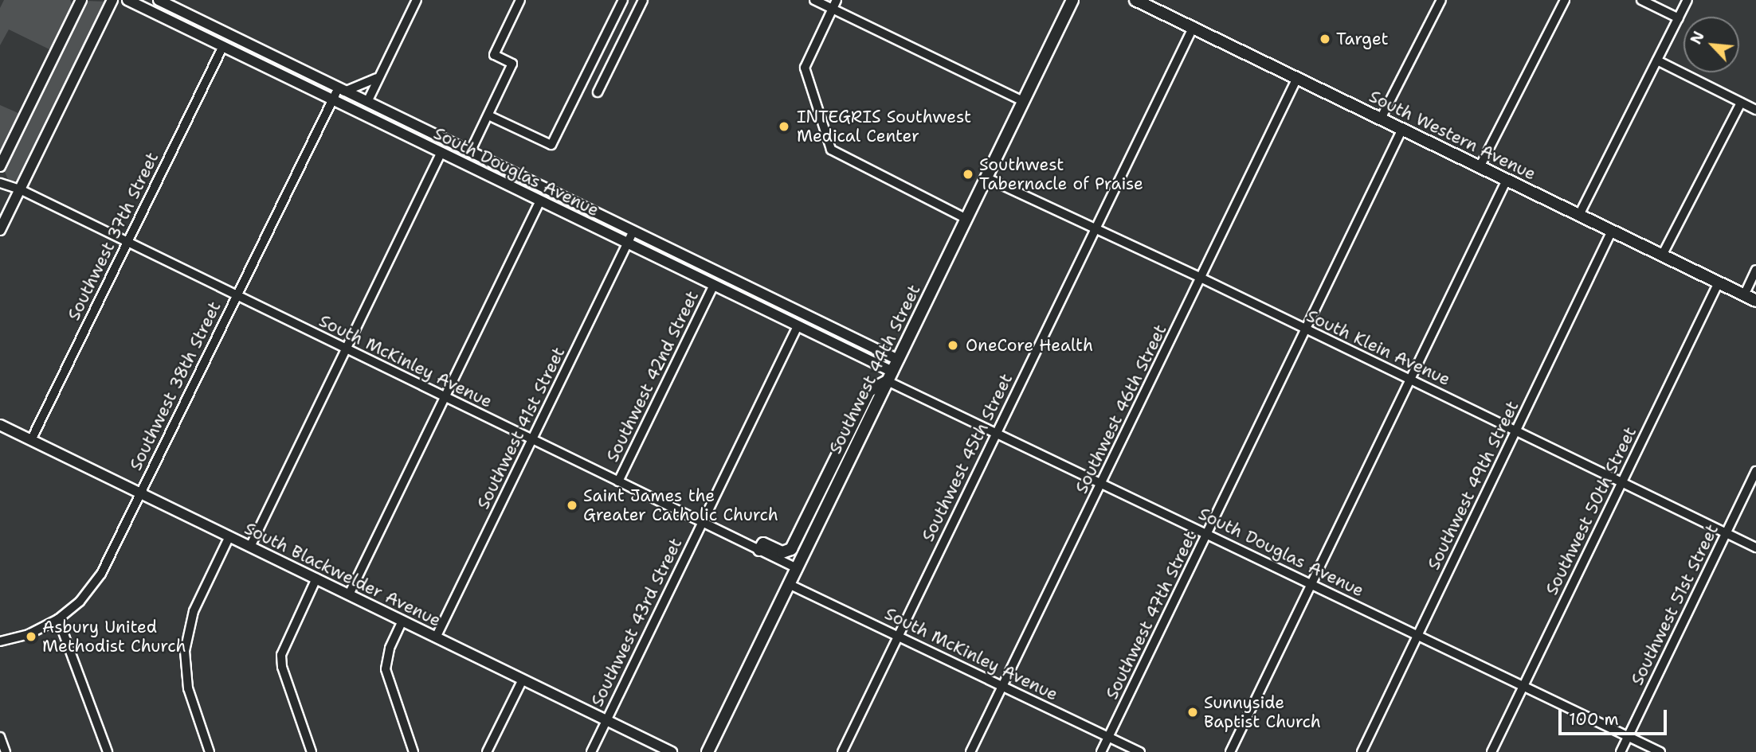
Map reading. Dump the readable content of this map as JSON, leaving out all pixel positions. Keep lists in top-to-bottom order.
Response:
{
  "streets": {
    "main road": ["South Western Avenue", "Southwest 44th Street"],
    "street": [
      "South Douglas Avenue",
      "Southwest 37th Street",
      "South Klein Avenue",
      "South McKinley Avenue",
      "Southwest 42nd Street",
      "Southwest 38th Street",
      "Southwest 46th Street",
      "Southwest 41st Street",
      "Southwest 45th Street",
      "Southwest 49th Street",
      "Southwest 50th Street",
      "South Blackwelder Avenue",
      "Southwest 51st Street",
      "Southwest 47th Street",
      "Southwest 43rd Street"
    ]
  },
  "crossings": [
    ["South Western Avenue", "Southwest 46th Street"],
    ["South Western Avenue", "Southwest 45th Street"],
    ["South Western Avenue", "Southwest 49th Street"],
    ["South Western Avenue", "Southwest 50th Street"],
    ["South Western Avenue", "Southwest 47th Street"],
    ["South Douglas Avenue", "Southwest 37th Street"],
    ["South Douglas Avenue", "Southwest 44th Street"],
    ["South Douglas Avenue", "Southwest 42nd Street"],
    ["South Douglas Avenue", "Southwest 38th Street"],
    ["South Douglas Avenue", "Southwest 46th Street"],
    ["South Douglas Avenue", "Southwest 41st Street"],
    ["South Douglas Avenue", "Southwest 45th Street"],
    ["South Douglas Avenue", "Southwest 49th Street"],
    ["South Douglas Avenue", "Southwest 50th Street"],
    ["South Douglas Avenue", "Southwest 51st Street"],
    ["South Douglas Avenue", "Southwest 47th Street"],
    ["South Douglas Avenue", "Southwest 43rd Street"],
    ["Southwest 37th Street", "South McKinley Avenue"],
    ["Southwest 37th Street", "South Blackwelder Avenue"],
    ["South Klein Avenue", "Southwest 44th Street"],
    ["South Klein Avenue", "Southwest 46th Street"],
    ["South Klein Avenue", "Southwest 45th Street"],
    ["South Klein Avenue", "Southwest 49th Street"],
    ["South Klein Avenue", "Southwest 50th Street"],
    ["South Klein Avenue", "Southwest 51st Street"],
    ["South Klein Avenue", "Southwest 47th Street"],
    ["South McKinley Avenue", "Southwest 44th Street"],
    ["South McKinley Avenue", "Southwest 42nd Street"],
    ["South McKinley Avenue", "Southwest 38th Street"],
    ["South McKinley Avenue", "Southwest 46th Street"],
    ["South McKinley Avenue", "Southwest 41st Street"],
    ["South McKinley Avenue", "Southwest 45th Street"],
    ["South McKinley Avenue", "Southwest 47th Street"],
    ["South McKinley Avenue", "Southwest 43rd Street"],
    ["Southwest 38th Street", "South Blackwelder Avenue"],
    ["Southwest 41st Street", "South Blackwelder Avenue"],
    ["South Blackwelder Avenue", "Southwest 43rd Street"]
  ],
  "places": [
    "Target",
    "INTEGRIS Southwest Medical Center",
    "Southwest Tabernacle of Praise",
    "OneCore Health",
    "Saint James the Greater Catholic Church",
    "Asbury United Methodist Church",
    "Sunnyside Baptist Church"
  ],
  "scale_bar": "100 m",
  "north": "top left"
}
